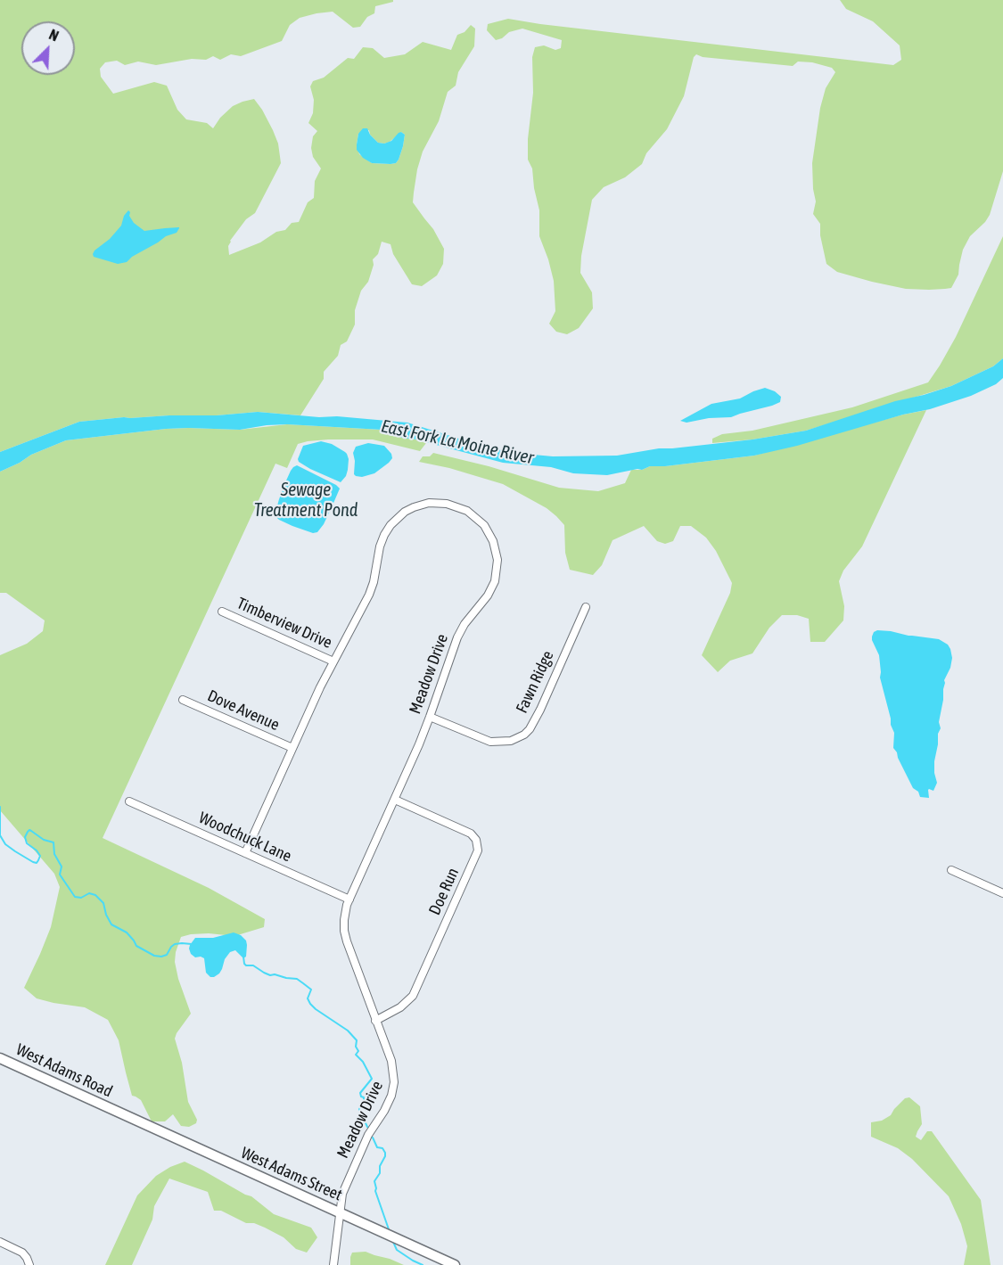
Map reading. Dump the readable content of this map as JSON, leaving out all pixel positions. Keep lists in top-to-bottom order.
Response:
{
  "streets": {
    "street": [
      "Timberview Drive",
      "Meadow Drive",
      "Fawn Ridge",
      "Dove Avenue",
      "Woodchuck Lane",
      "Doe Run",
      "West Adams Road",
      "West Adams Street"
    ]
  },
  "crossings": [
    ["Timberview Drive", "Meadow Drive"],
    ["Meadow Drive", "Fawn Ridge"],
    ["Meadow Drive", "Dove Avenue"],
    ["Meadow Drive", "Woodchuck Lane"],
    ["Meadow Drive", "Doe Run"],
    ["Meadow Drive", "West Adams Street"],
    ["West Adams Road", "West Adams Street"]
  ],
  "water": ["East Fork La Moine River", "Sewage Treatment Pond"],
  "north": "top right"
}
